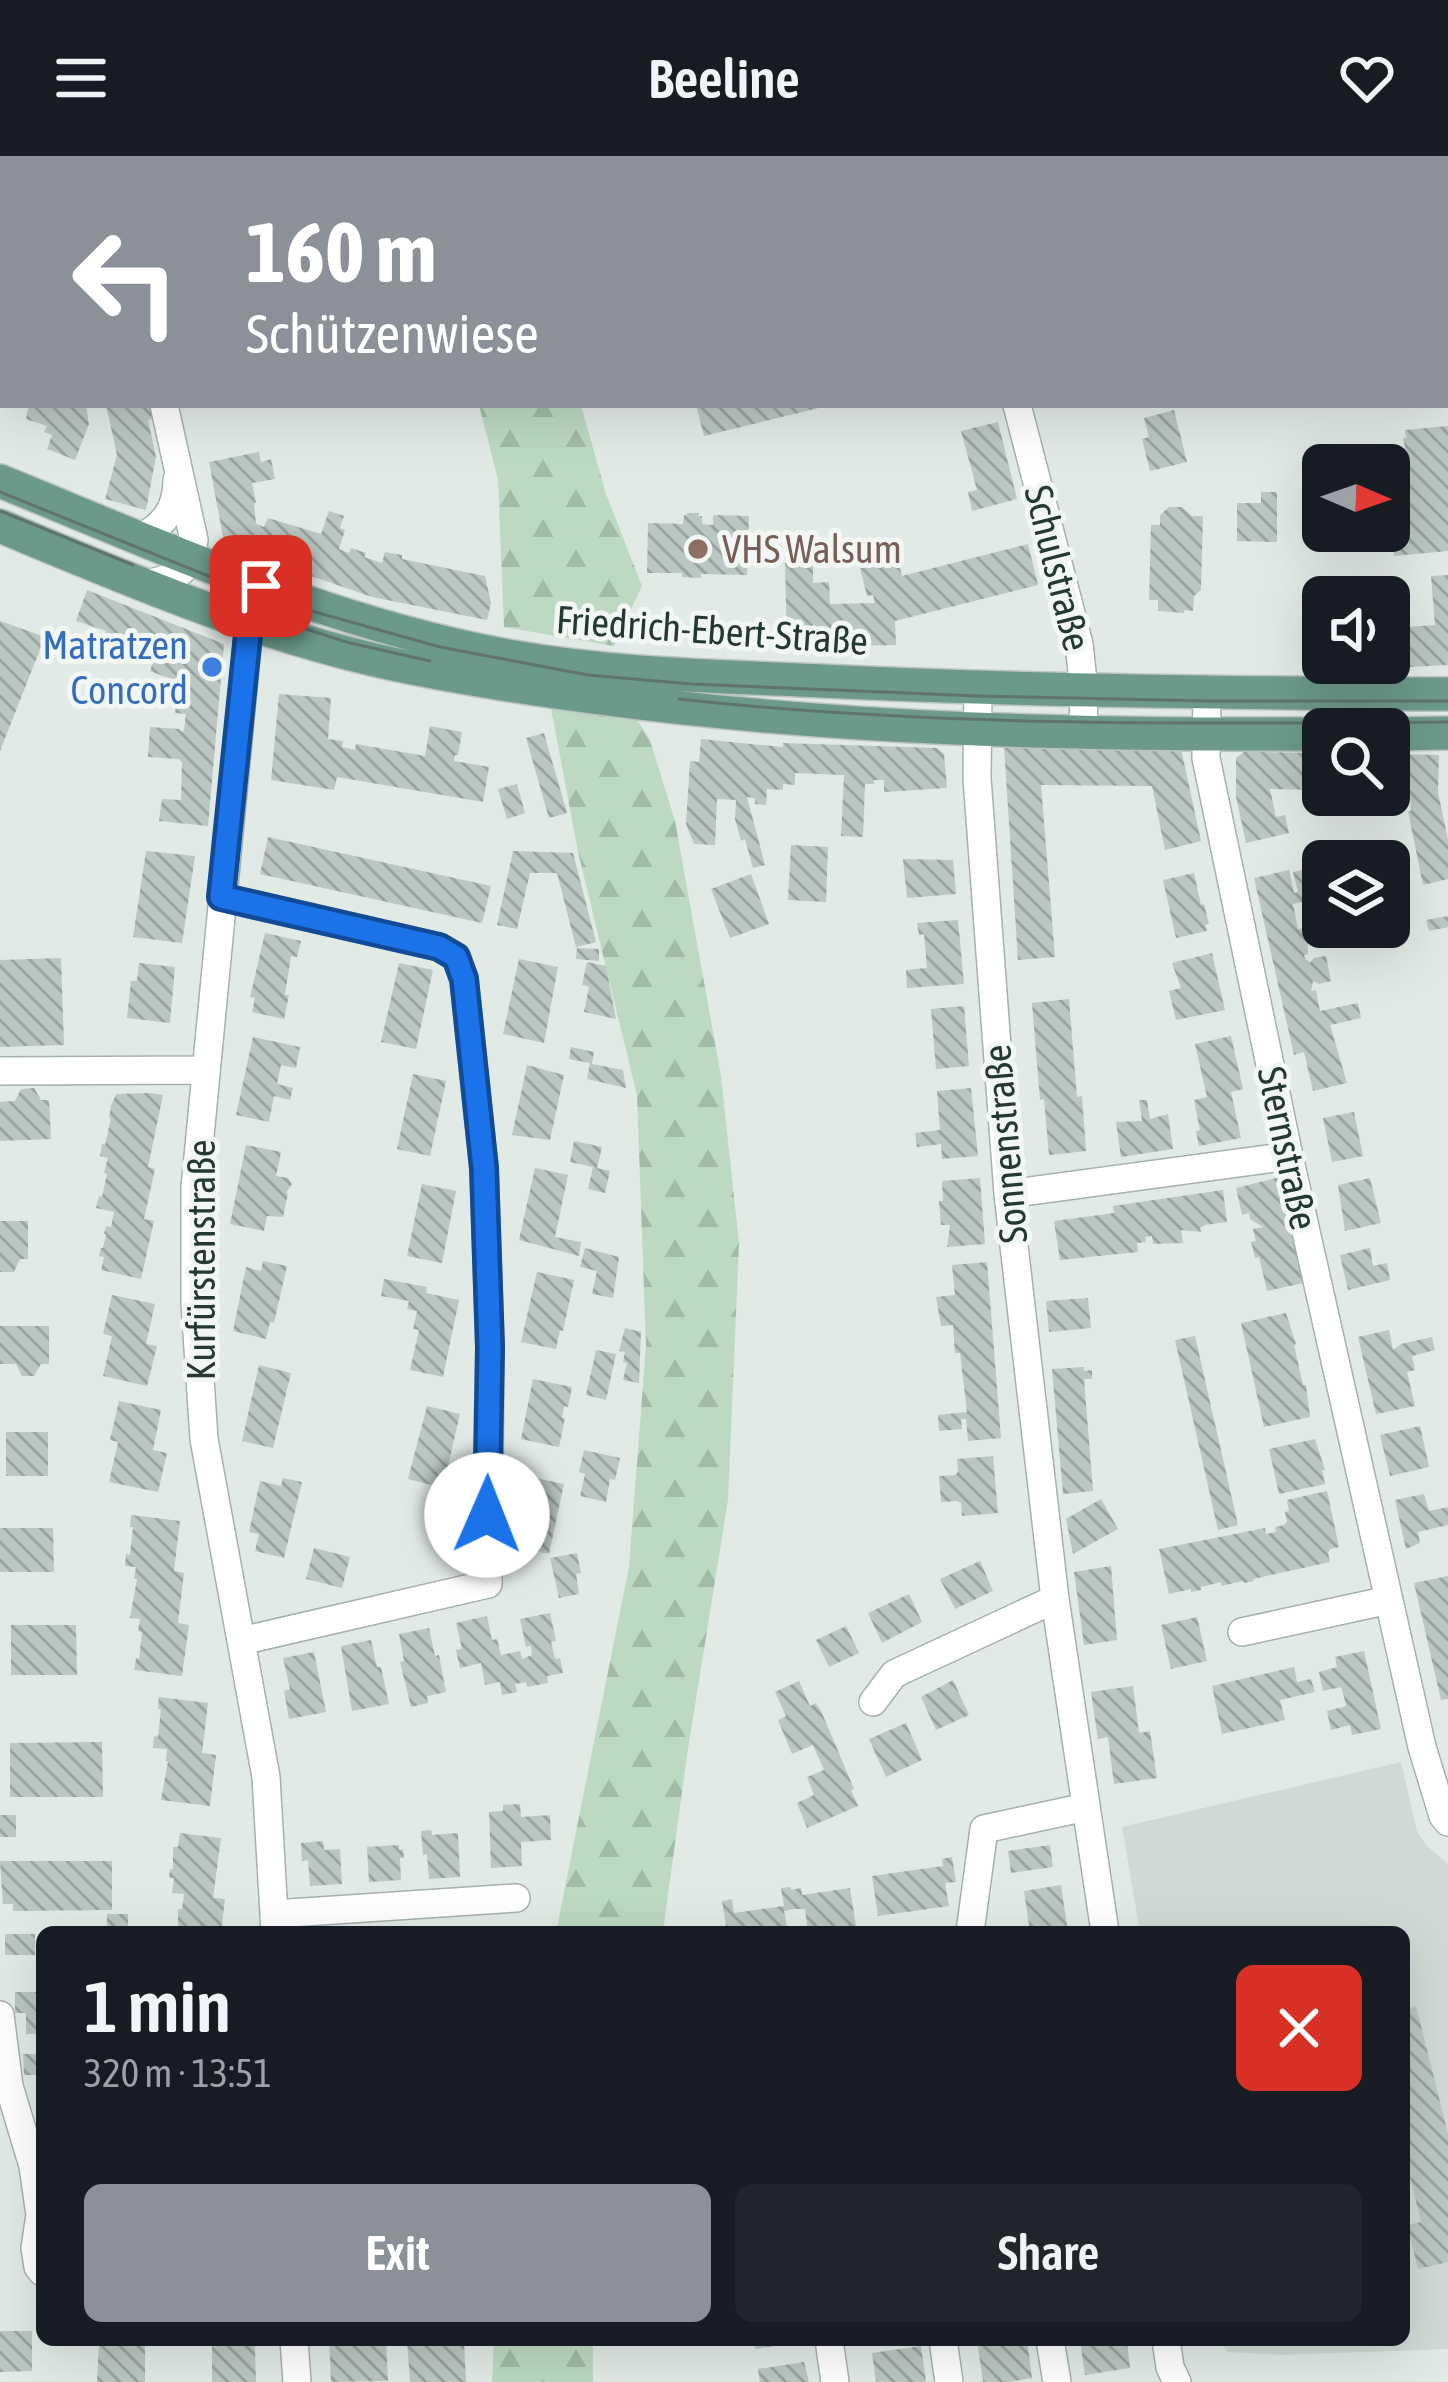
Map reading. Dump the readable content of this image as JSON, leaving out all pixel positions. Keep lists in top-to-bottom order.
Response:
{
  "streets": {
    "main road": ["Friedrich-Ebert-Straße"],
    "street": [
      "Schulstraße",
      "Sonnenstraße",
      "Sternstraße",
      "Kurfürstenstraße"
    ]
  },
  "crossings": [
    ["Schulstraße", "Friedrich-Ebert-Straße"],
    ["Friedrich-Ebert-Straße", "Sonnenstraße"],
    ["Friedrich-Ebert-Straße", "Sternstraße"],
    ["Friedrich-Ebert-Straße", "Kurfürstenstraße"]
  ],
  "places": ["VHS Walsum", "Matratzen Concord"],
  "north": "right",
  "page": {
    "header": "Beeline",
    "turn": ["160 m", "Schützenwiese"],
    "heading": ["1 min", "320 m · 13:51"],
    "buttons": ["Exit", "Share"]
  }
}
